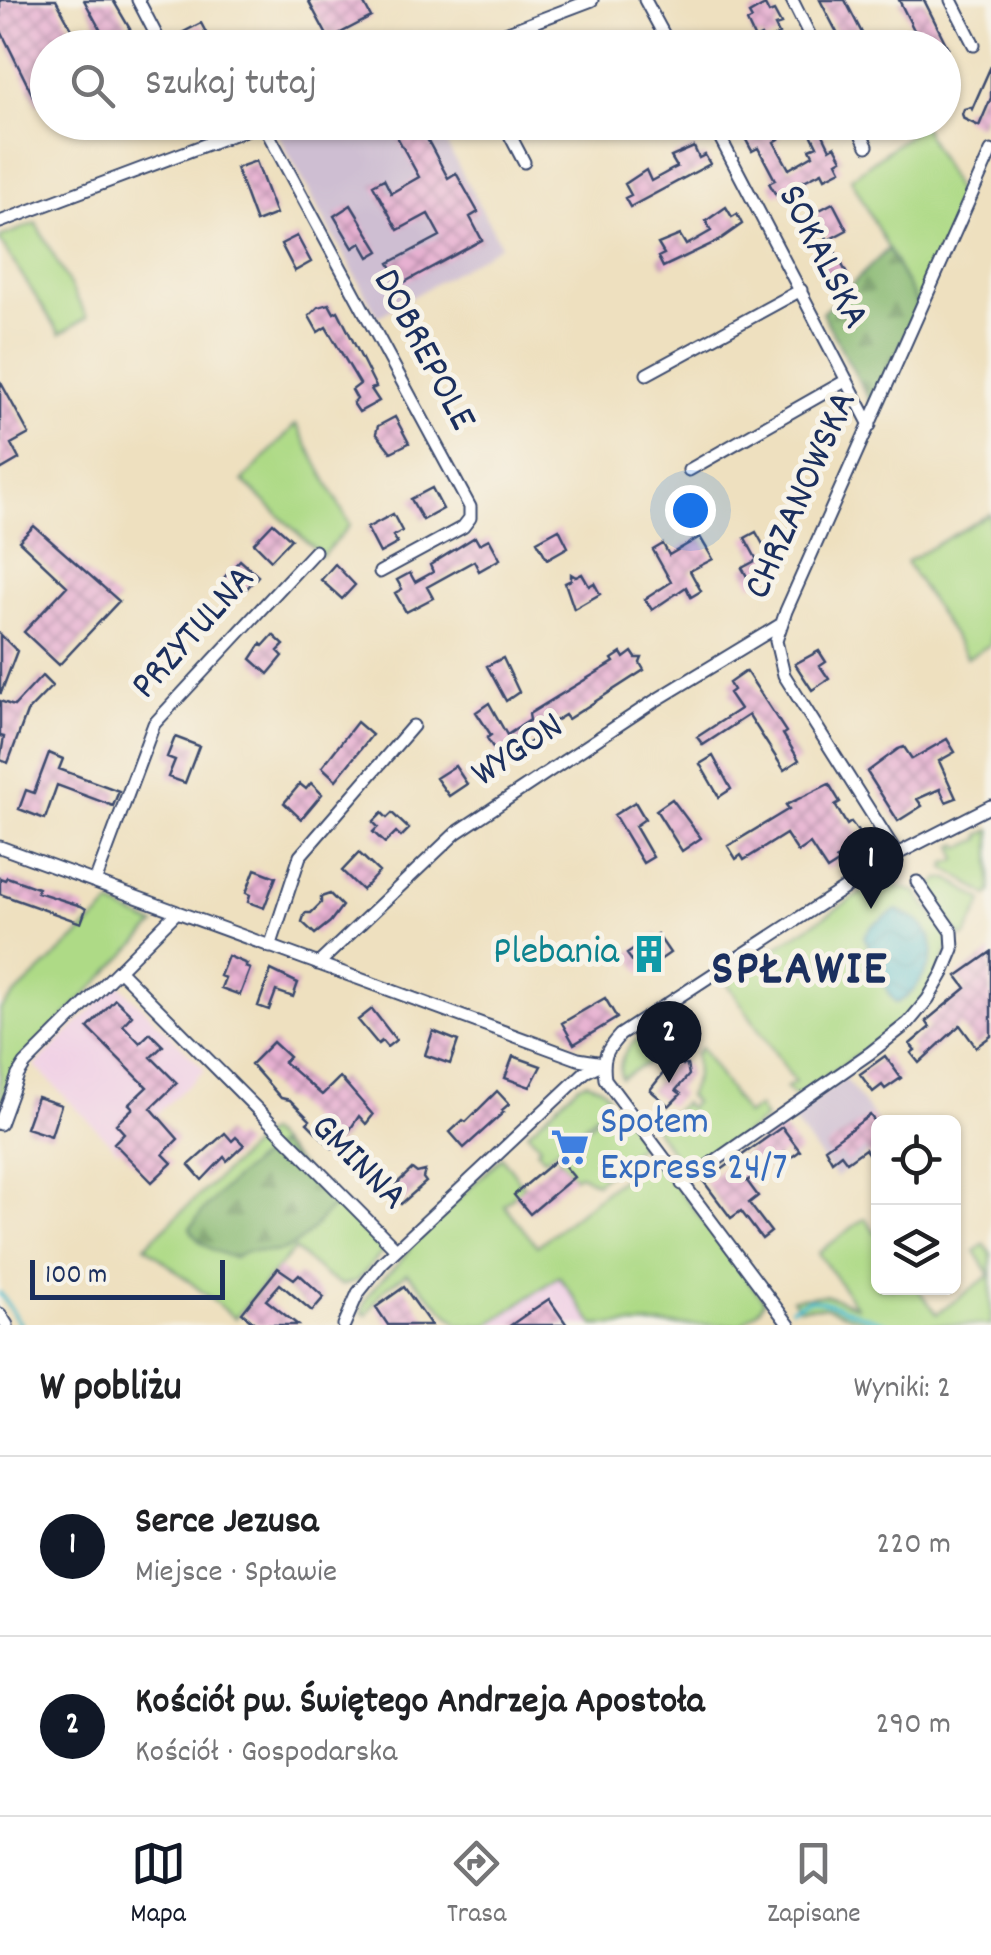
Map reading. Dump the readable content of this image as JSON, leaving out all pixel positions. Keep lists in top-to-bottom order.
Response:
{
  "streets": {
    "street": [
      "SOKALSKA",
      "DOBREPOLE",
      "CHRZANOWSKA",
      "PRZYTULNA",
      "WYGON",
      "GMINNA"
    ]
  },
  "crossings": [
    ["SOKALSKA", "CHRZANOWSKA"],
    ["CHRZANOWSKA", "WYGON"]
  ],
  "districts": ["SPŁAWIE"],
  "places": {
    "building": ["Plebania"],
    "supermarket": ["Społem Express 24/7"]
  },
  "scale_bar": "100 m",
  "page": {
    "search": "Szukaj tutaj",
    "pins": ["1", "2"],
    "scale": "100 m",
    "heading": ["W pobliżu", "Wyniki: 2"],
    "list": [
      {
        "mark": "1",
        "name": "Serce Jezusa",
        "note": "Miejsce · Spławie",
        "value": "220 m"
      },
      {
        "mark": "2",
        "name": "Kościół pw. Świętego Andrzeja Apostoła",
        "note": "Kościół · Gospodarska",
        "value": "290 m"
      }
    ],
    "nav": ["Mapa", "Trasa", "Zapisane"]
  }
}
